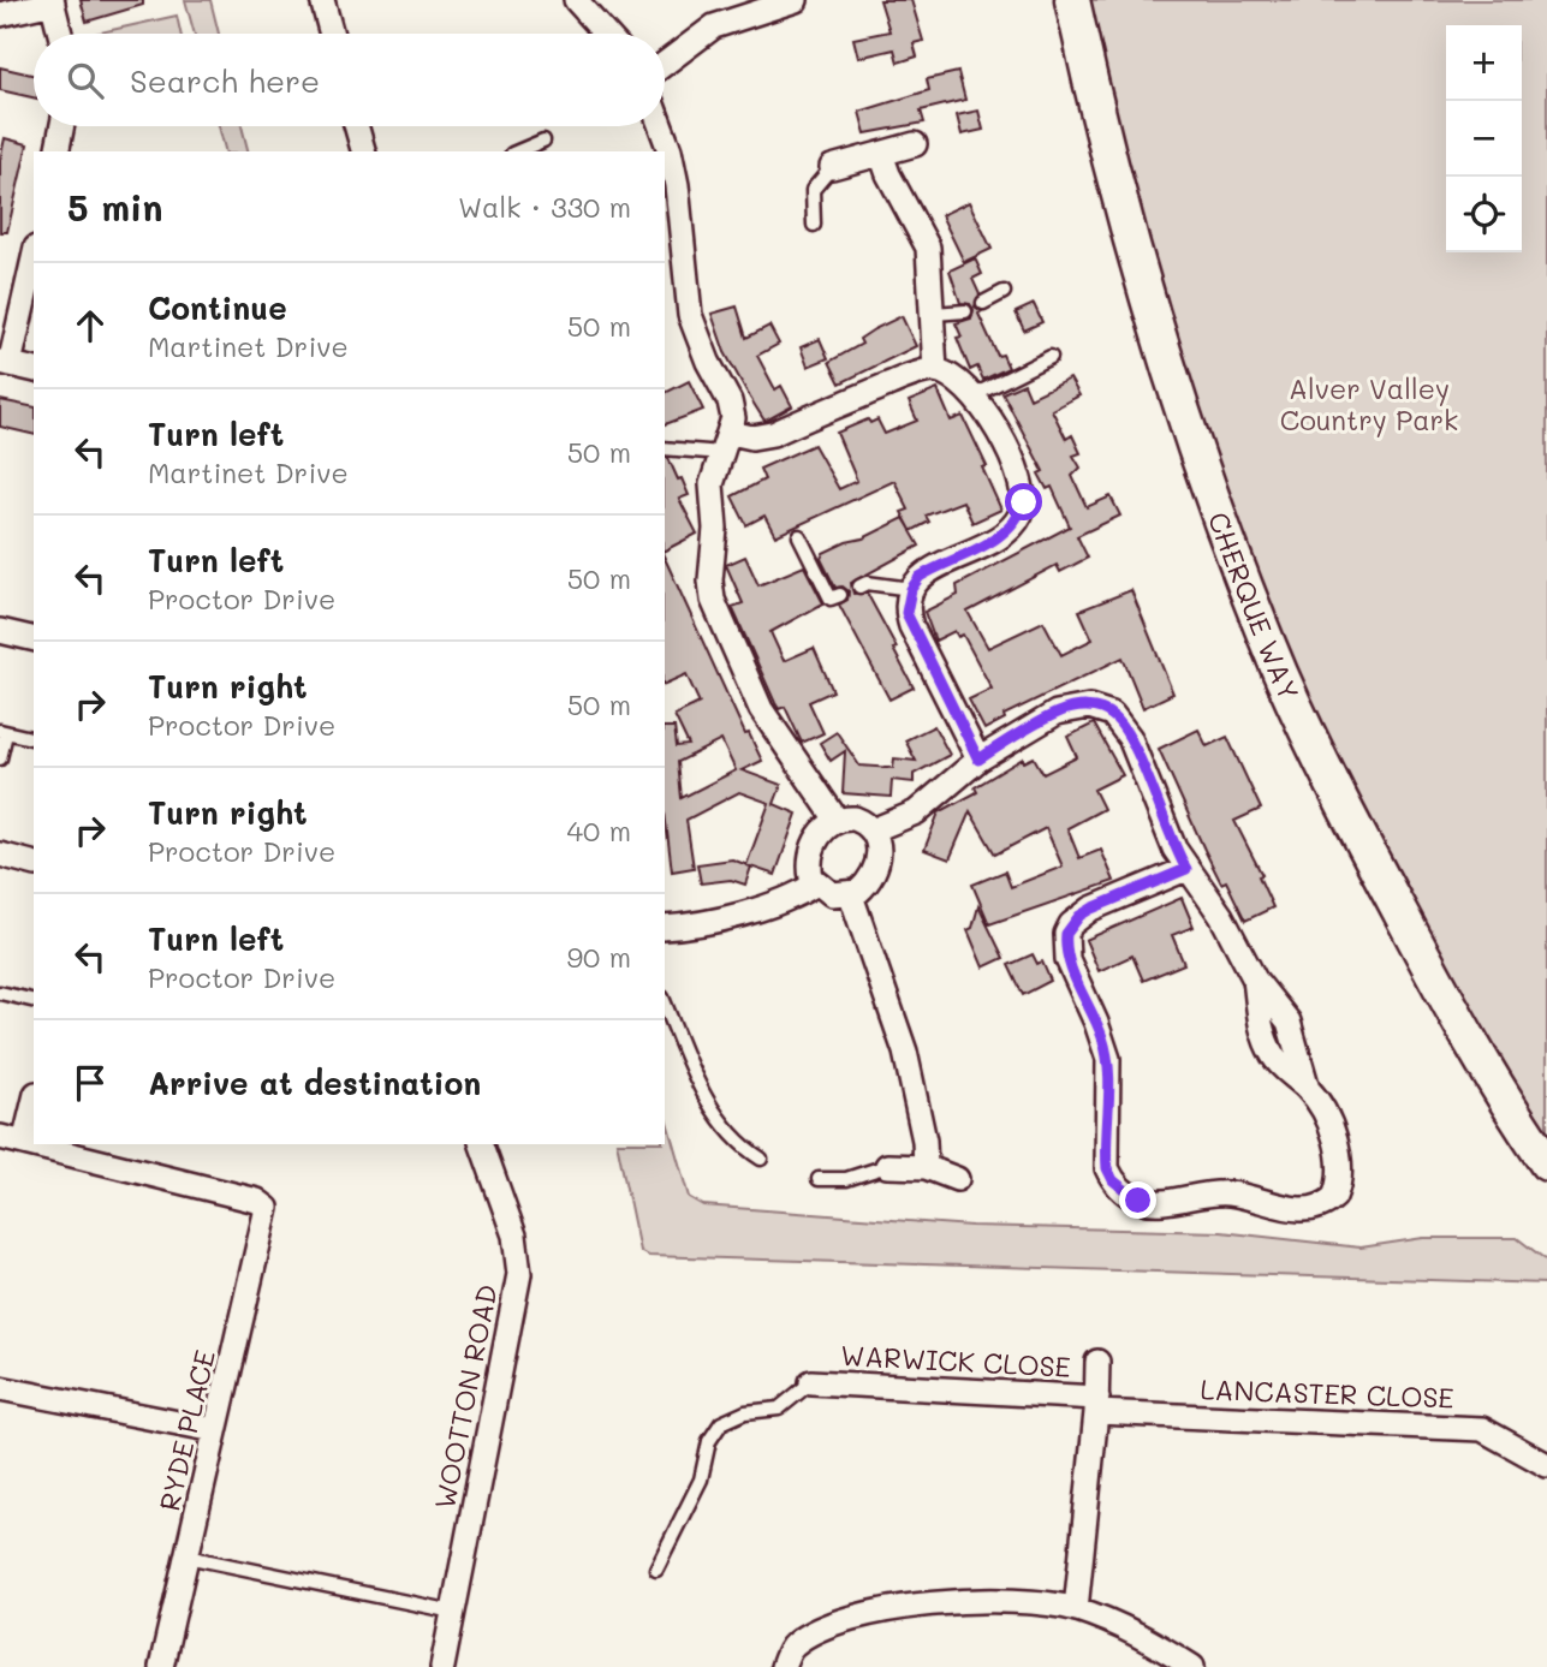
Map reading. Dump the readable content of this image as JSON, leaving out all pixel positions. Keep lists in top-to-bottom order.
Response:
{
  "streets": {
    "street": [
      "CHERQUE WAY",
      "WARWICK CLOSE",
      "LANCASTER CLOSE",
      "WOOTTON ROAD",
      "RYDE PLACE"
    ]
  },
  "crossings": [
    ["WARWICK CLOSE", "LANCASTER CLOSE"]
  ],
  "parks": ["Alver Valley Country Park"],
  "page": {
    "map_buttons": ["+", "−"],
    "search": "Search here",
    "heading": ["5 min", "Walk · 330 m"],
    "list": [
      ["Continue", "Martinet Drive", "50 m"],
      ["Turn left", "Martinet Drive", "50 m"],
      ["Turn left", "Proctor Drive", "50 m"],
      ["Turn right", "Proctor Drive", "50 m"],
      ["Turn right", "Proctor Drive", "40 m"],
      ["Turn left", "Proctor Drive", "90 m"],
      "Arrive at destination"
    ]
  }
}
